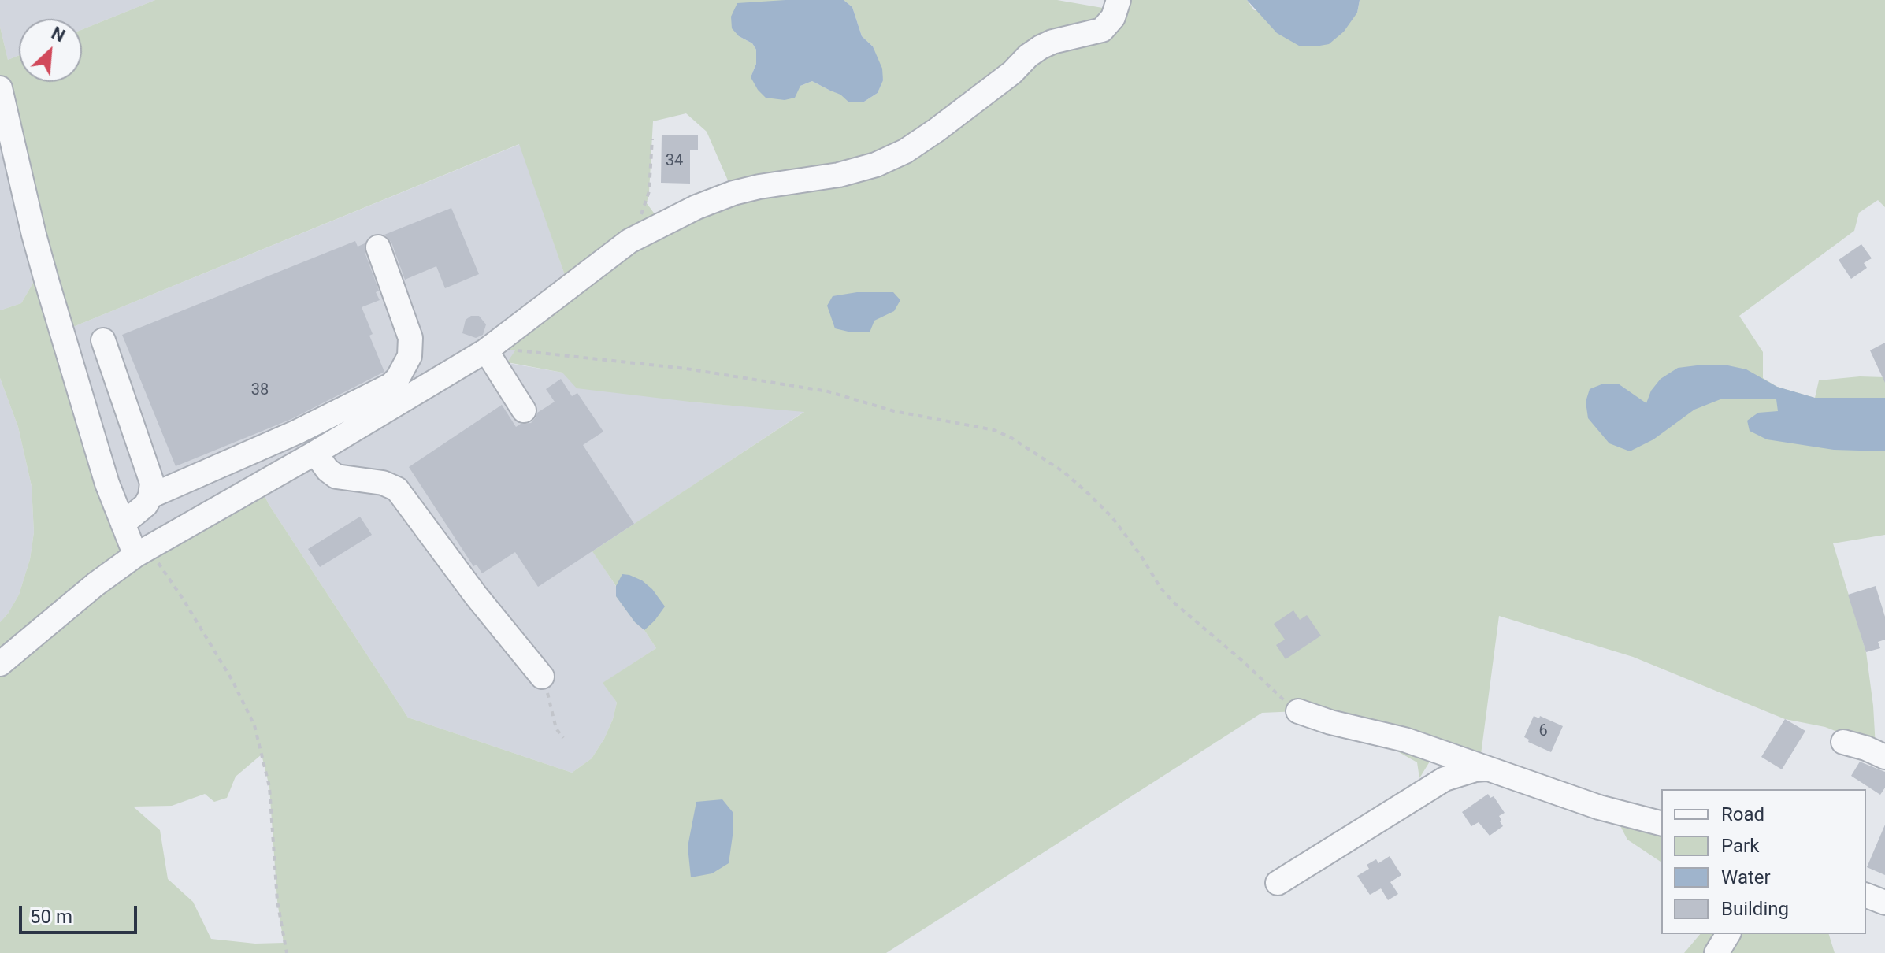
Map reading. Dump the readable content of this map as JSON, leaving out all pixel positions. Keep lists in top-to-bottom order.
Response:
{
  "house_numbers": ["34", "38", "6"],
  "legend": [
    "Road",
    "Park",
    "Water",
    "Building"
  ],
  "scale_bar": "50 m",
  "north": "top right"
}
